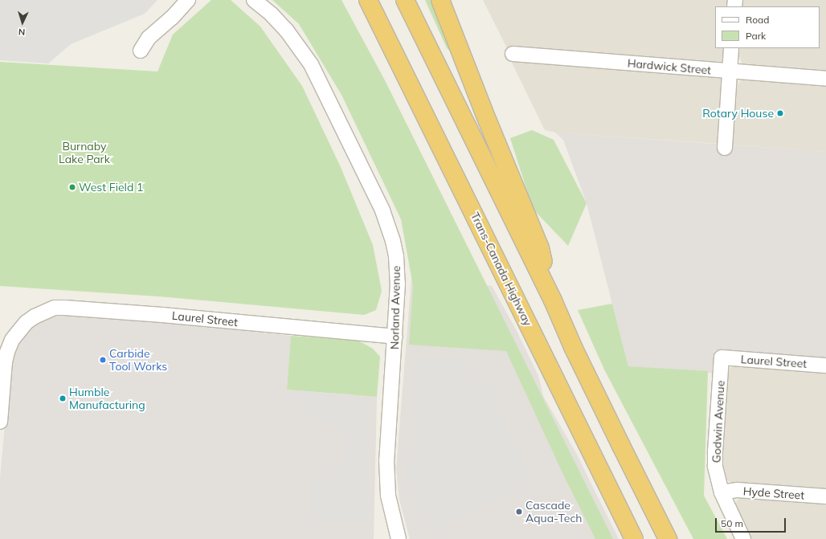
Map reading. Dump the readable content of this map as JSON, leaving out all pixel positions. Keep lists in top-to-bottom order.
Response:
{
  "streets": {
    "highway": ["Trans-Canada Highway"],
    "street": [
      "Hardwick Street",
      "Norland Avenue",
      "Laurel Street",
      "Godwin Avenue",
      "Hyde Street"
    ]
  },
  "crossings": [
    ["Norland Avenue", "Laurel Street"],
    ["Laurel Street", "Godwin Avenue"],
    ["Godwin Avenue", "Hyde Street"]
  ],
  "parks": ["Burnaby Lake Park"],
  "places": [
    "Rotary House",
    "West Field 1",
    "Carbide Tool Works",
    "Humble Manufacturing",
    "Cascade Aqua-Tech"
  ],
  "legend": ["Road", "Park"],
  "scale_bar": "50 m",
  "north": "bottom"
}
